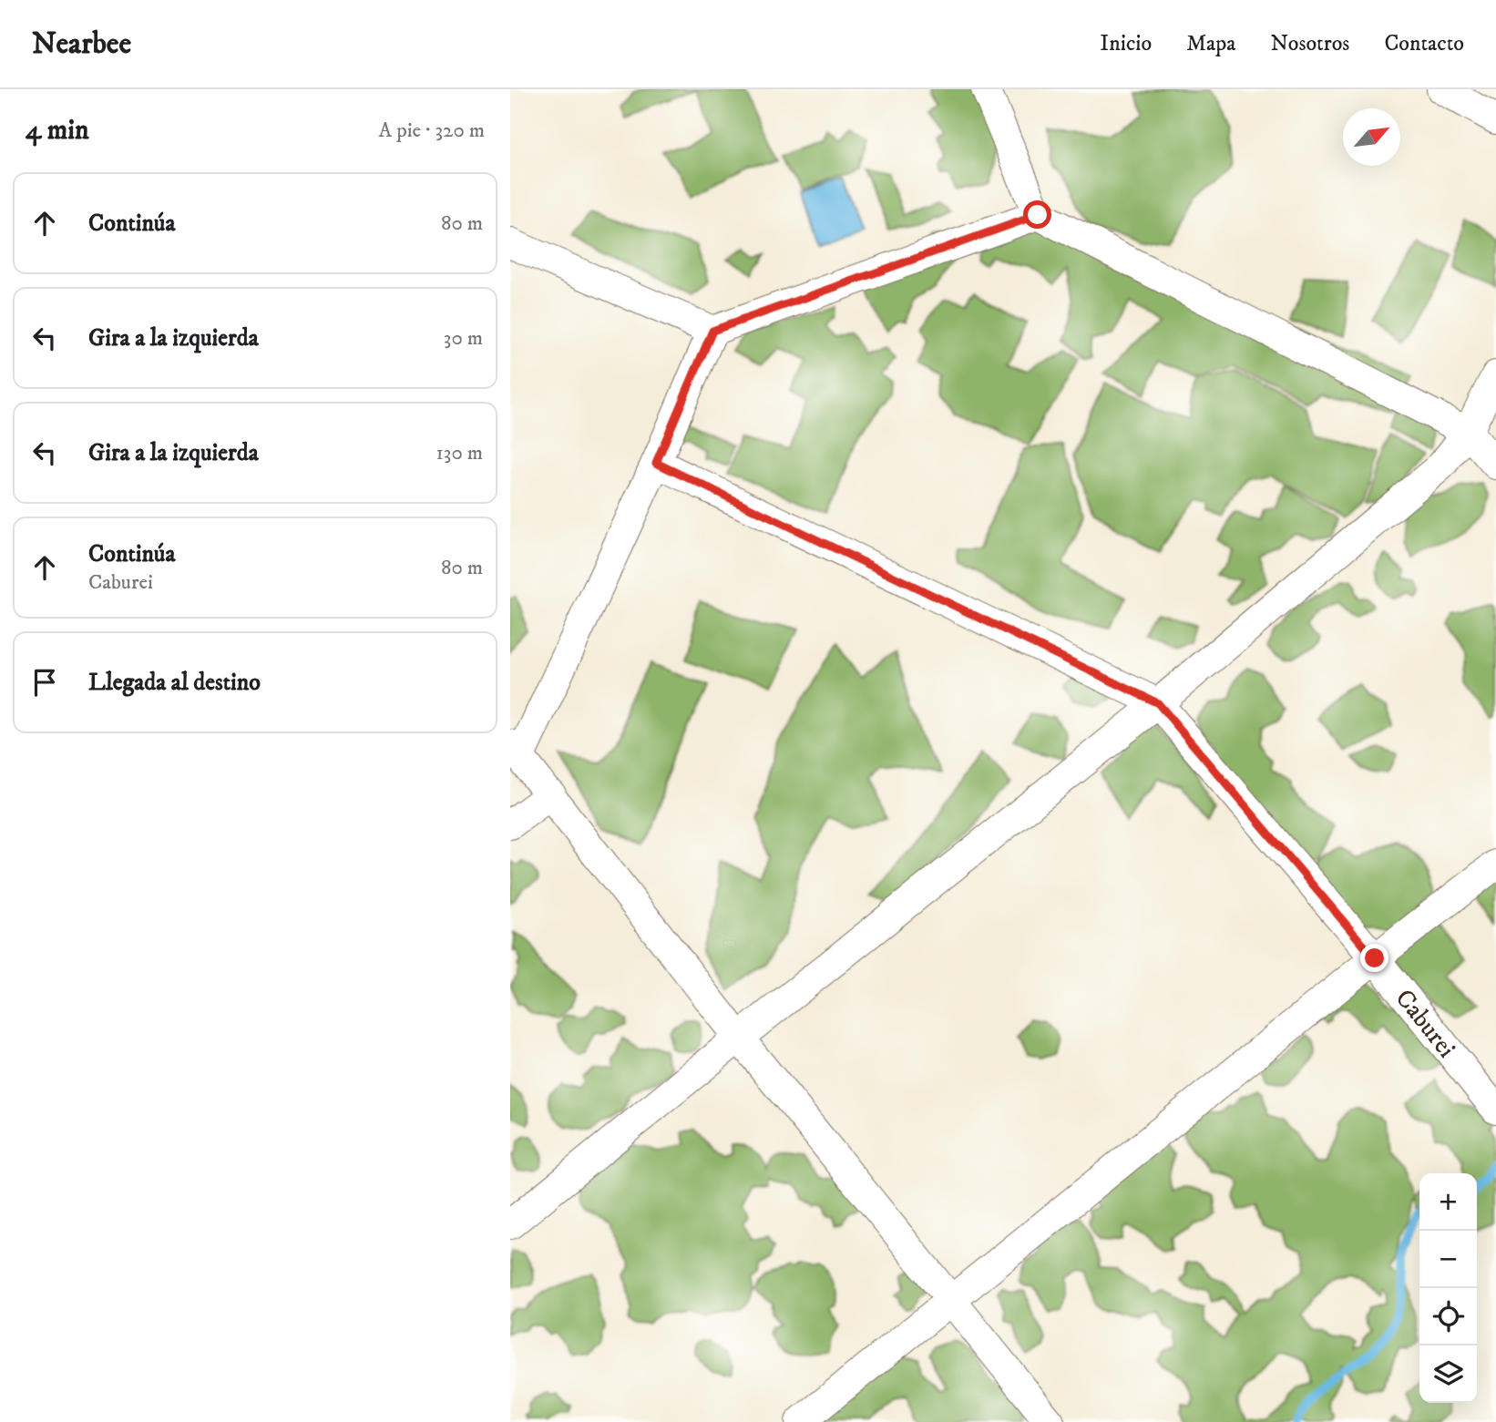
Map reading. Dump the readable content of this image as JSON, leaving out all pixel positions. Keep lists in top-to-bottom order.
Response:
{
  "streets": {
    "street": ["Caburei"]
  },
  "north": "top right",
  "page": {
    "header": "Nearbee",
    "nav": [
      "Inicio",
      "Mapa",
      "Nosotros",
      "Contacto"
    ],
    "heading": ["4 min", "A pie · 320 m"],
    "list": [
      ["Continúa", "80 m"],
      ["Gira a la izquierda", "30 m"],
      ["Gira a la izquierda", "130 m"],
      ["Continúa", "Caburei", "80 m"],
      "Llegada al destino"
    ],
    "map_buttons": ["+", "−"]
  }
}
